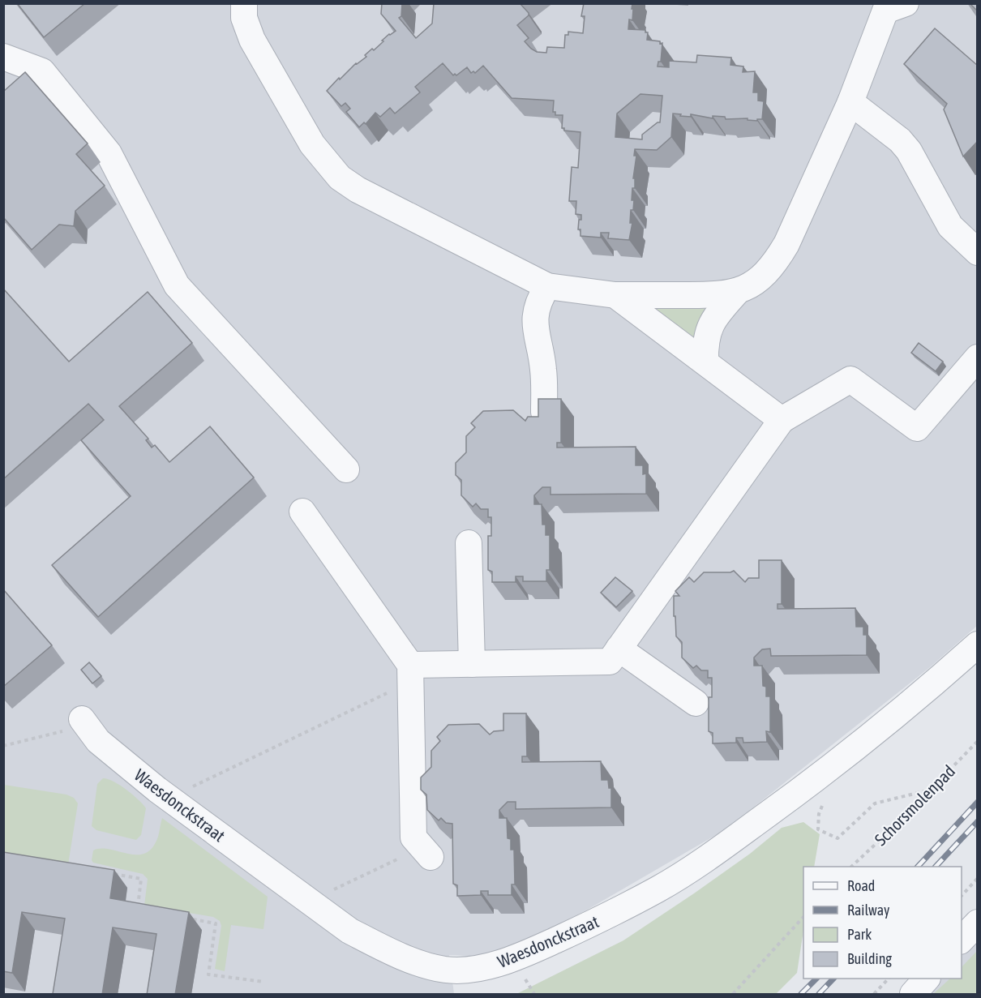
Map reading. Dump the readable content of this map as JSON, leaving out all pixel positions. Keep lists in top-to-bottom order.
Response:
{
  "streets": {
    "street": ["Waesdonckstraat"],
    "path": ["Schorsmolenpad"]
  },
  "legend": [
    "Road",
    "Railway",
    "Park",
    "Building"
  ]
}
